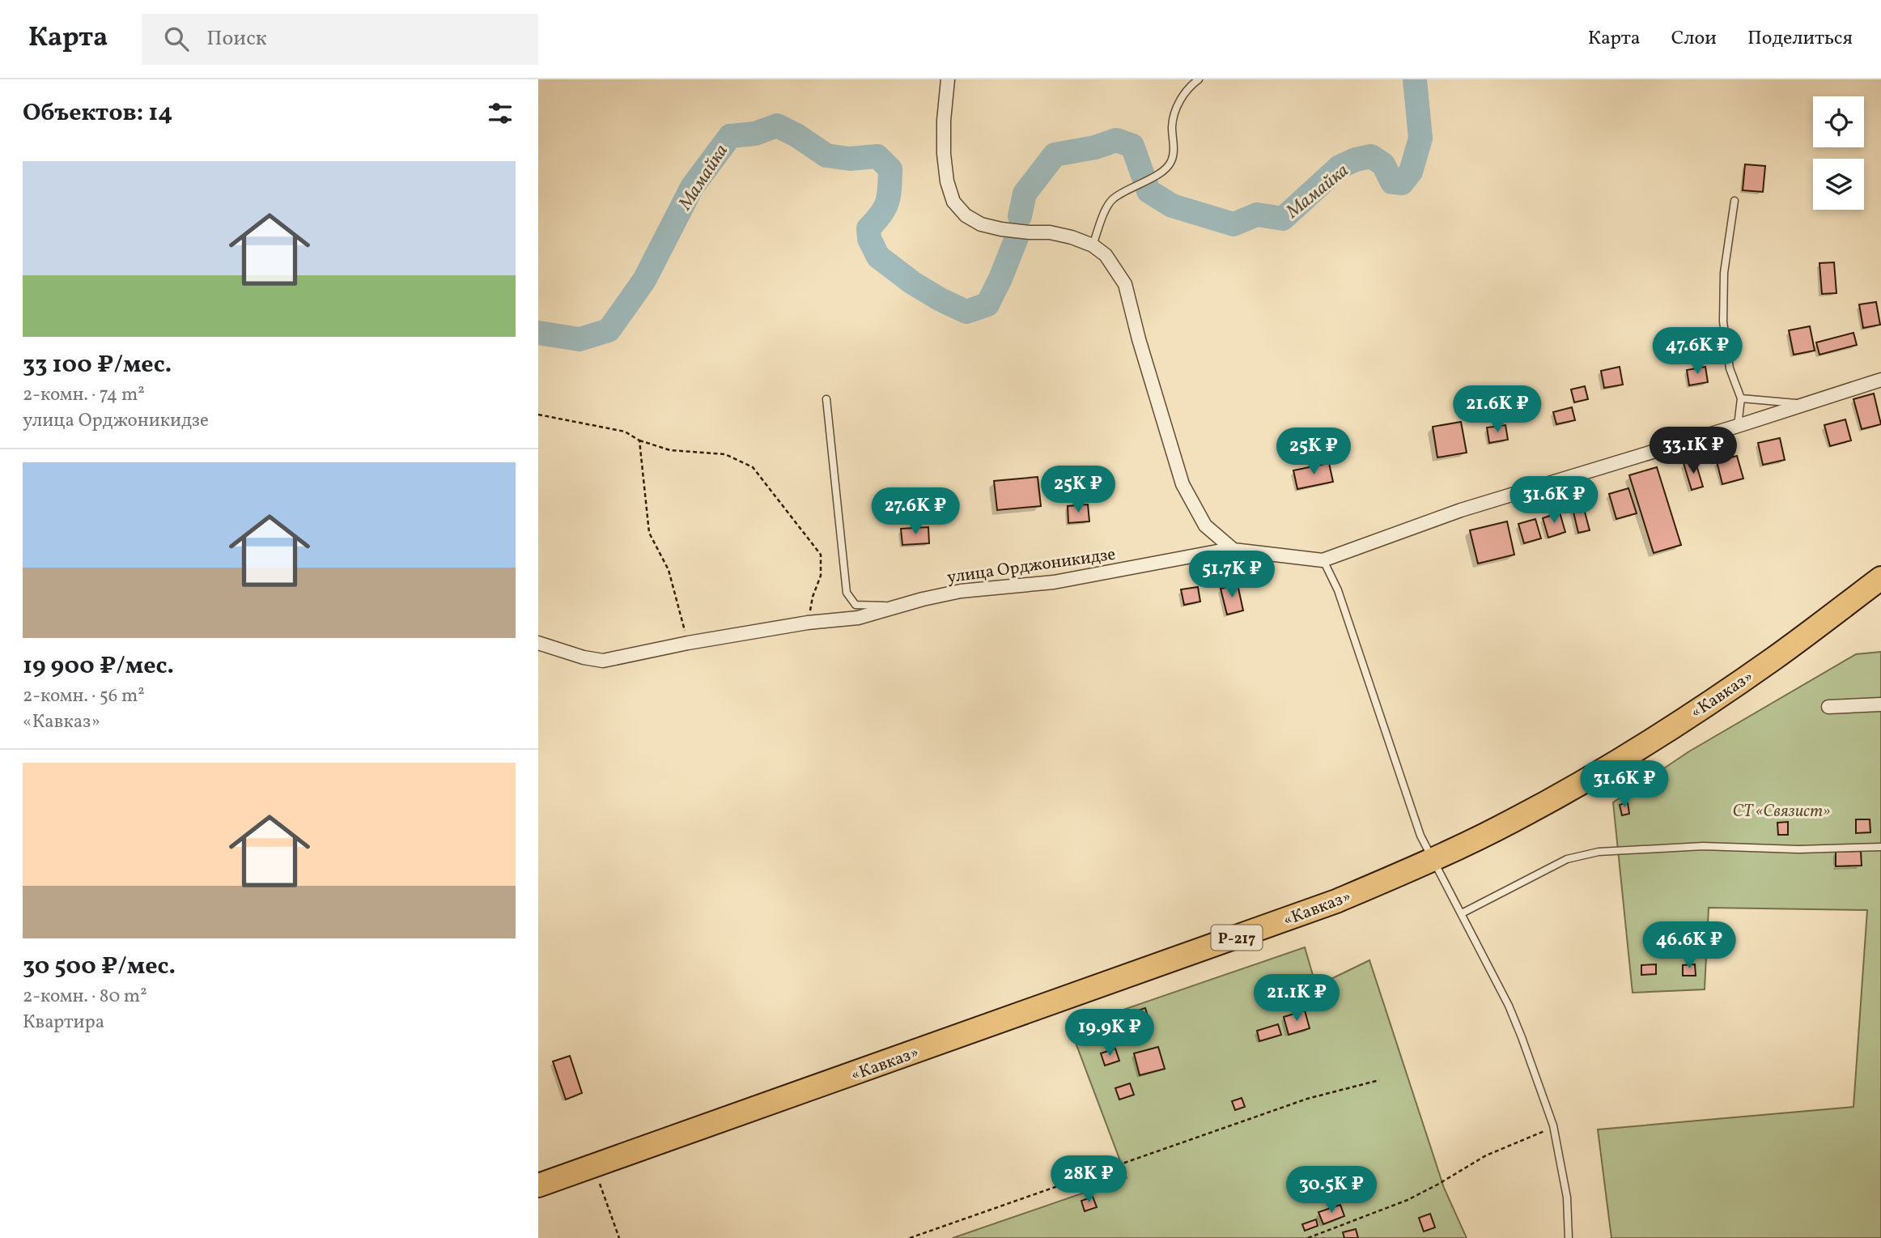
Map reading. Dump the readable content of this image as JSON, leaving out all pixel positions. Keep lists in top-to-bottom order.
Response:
{
  "streets": {
    "highway": ["«Кавказ»", "Р-217"],
    "street": ["улица Орджоникидзе"]
  },
  "water": ["Мамайка"],
  "parks": ["СТ «Связист»"],
  "page": {
    "header": "Карта",
    "search": "Поиск",
    "nav": ["Карта", "Слои", "Поделиться"],
    "heading": "Объектов: 14",
    "list": [
      {
        "name": "33 100 ₽/мес.",
        "note": "2-комн. · 74 m² · улица Орджоникидзе"
      },
      {
        "name": "19 900 ₽/мес.",
        "note": "2-комн. · 56 m² · «Кавказ»"
      },
      {
        "name": "30 500 ₽/мес.",
        "note": "2-комн. · 80 m² · Квартира"
      }
    ],
    "price": [
      "47.6K ₽",
      "21.6K ₽",
      "33.1K ₽",
      "25K ₽",
      "25K ₽",
      "31.6K ₽",
      "27.6K ₽",
      "51.7K ₽",
      "31.6K ₽",
      "46.6K ₽",
      "21.1K ₽",
      "19.9K ₽",
      "28K ₽",
      "30.5K ₽"
    ]
  }
}
